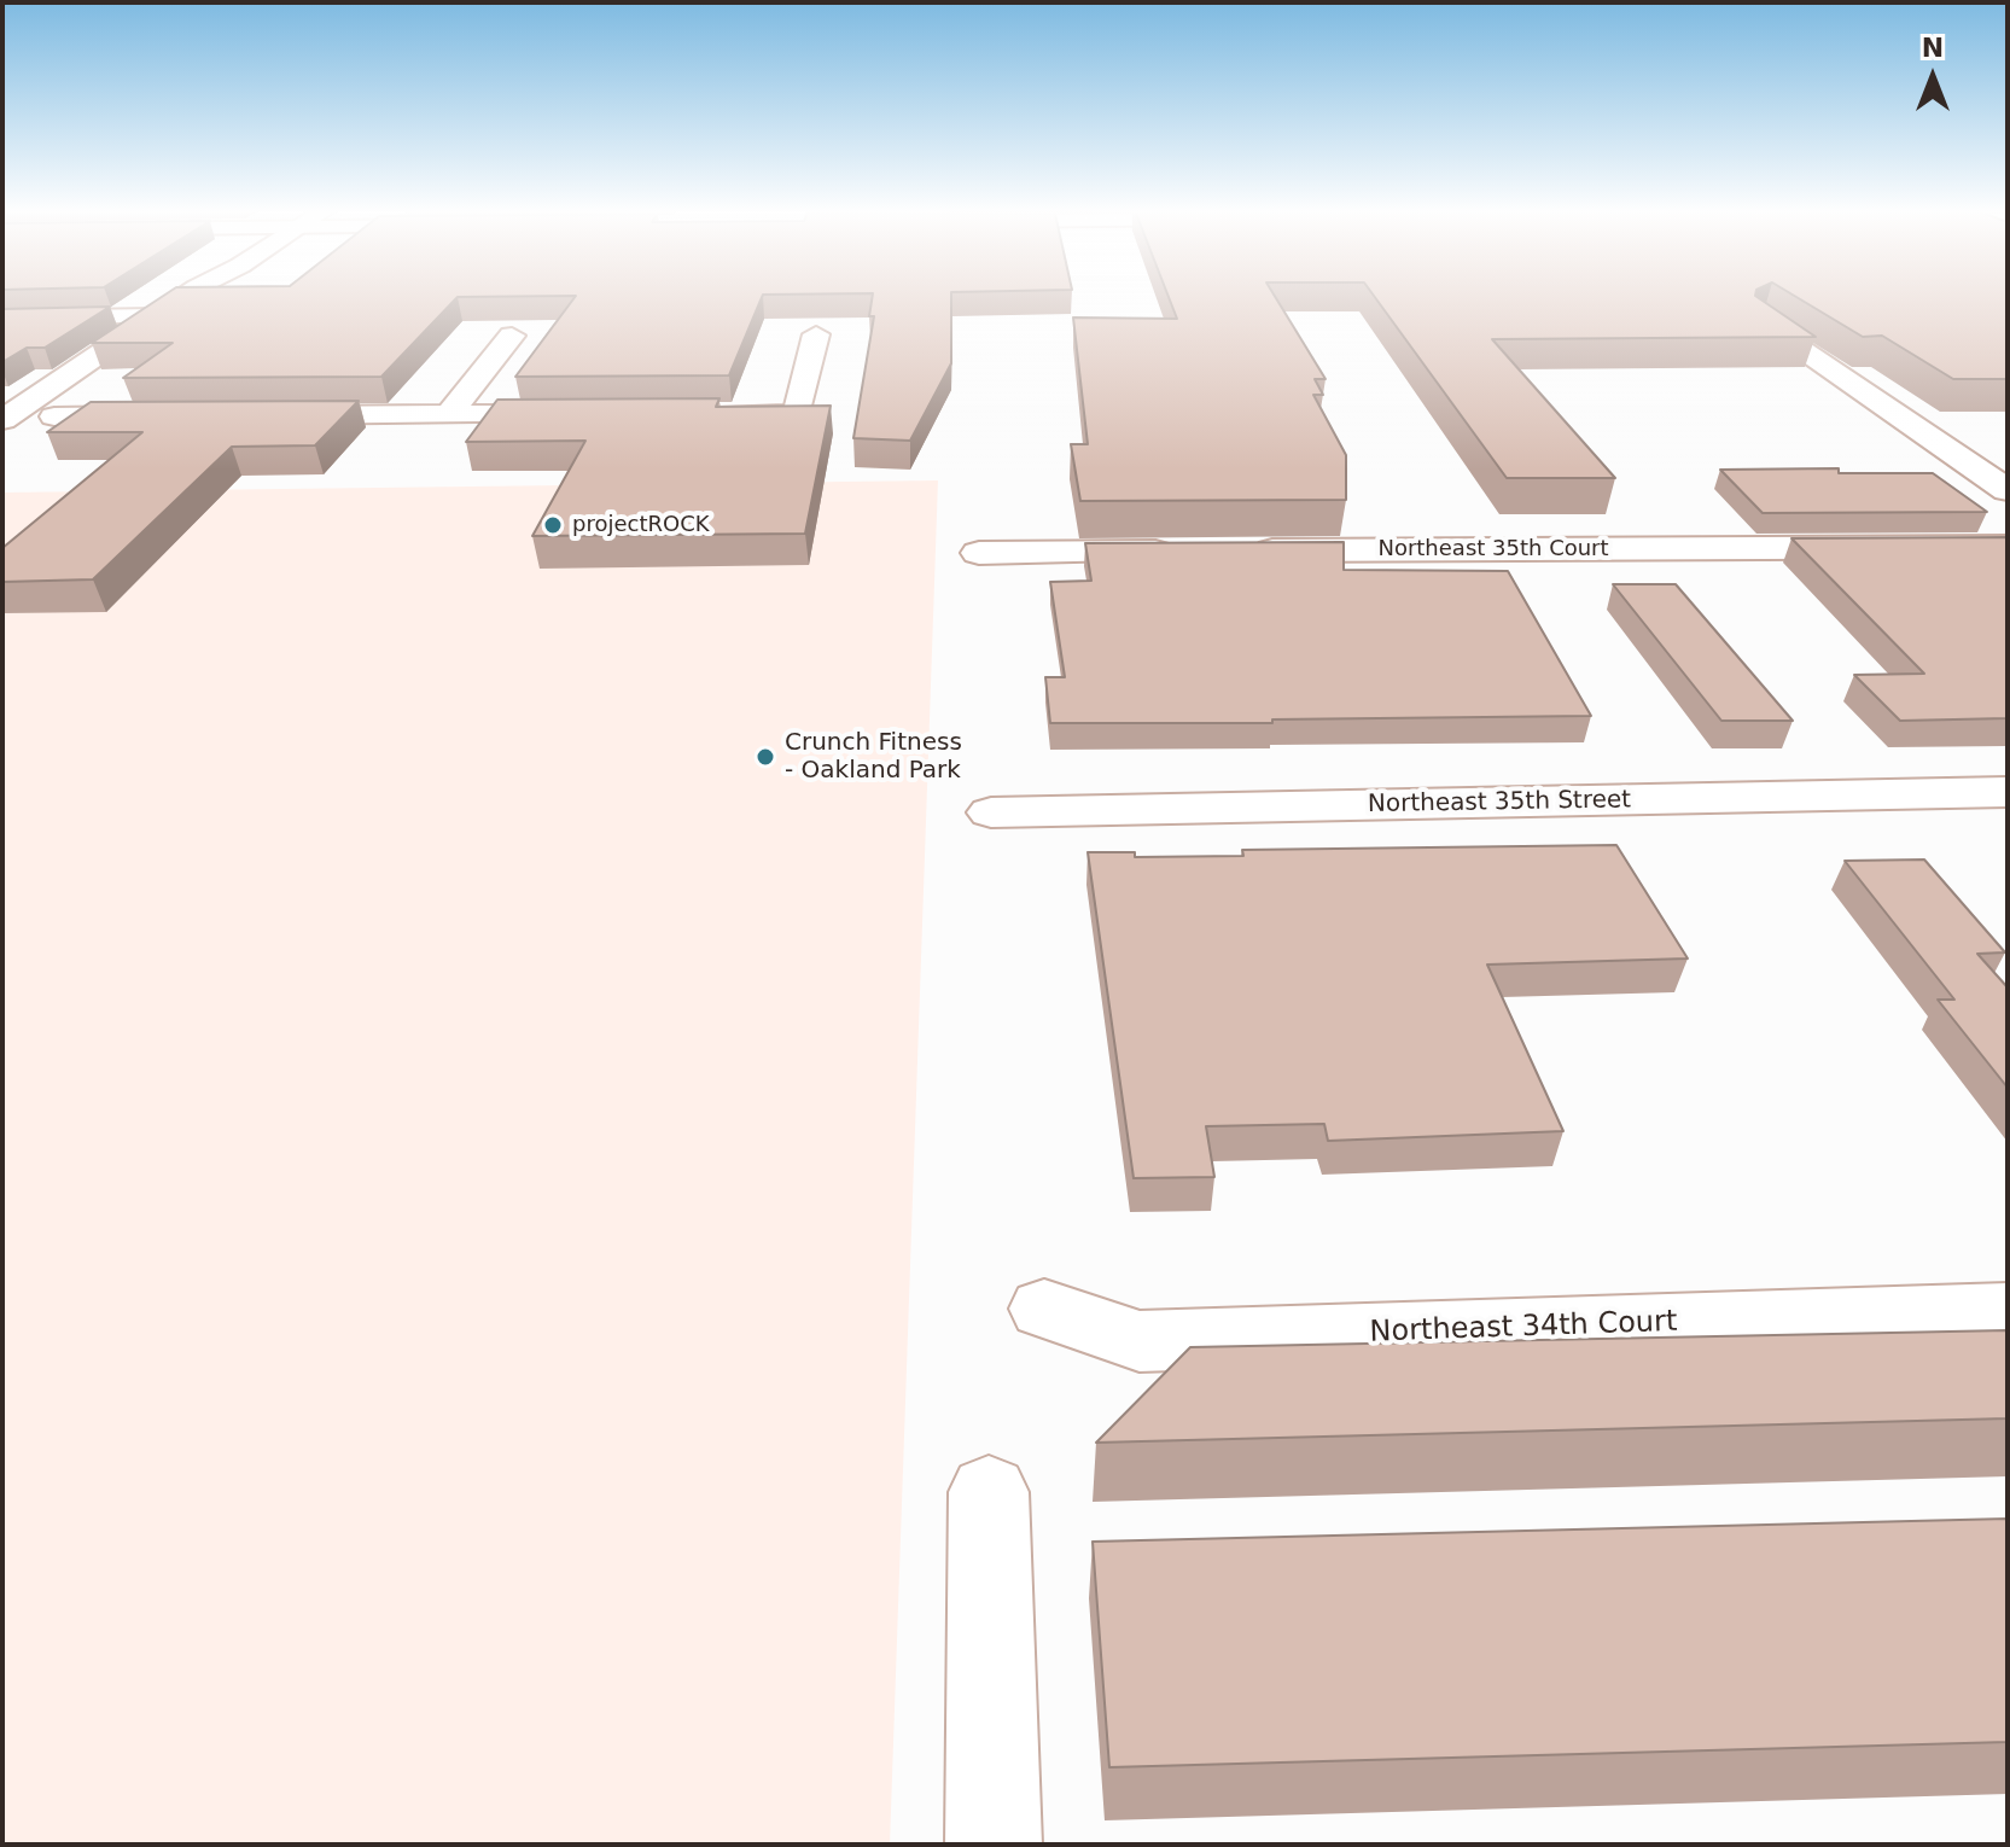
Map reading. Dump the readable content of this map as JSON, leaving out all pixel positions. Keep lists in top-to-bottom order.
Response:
{
  "streets": {
    "street": ["Northeast 35th Court", "Northeast 35th Street", "Northeast 34th Court"]
  },
  "places": ["projectROCK", "Crunch Fitness - Oakland Park"],
  "north": "top"
}
